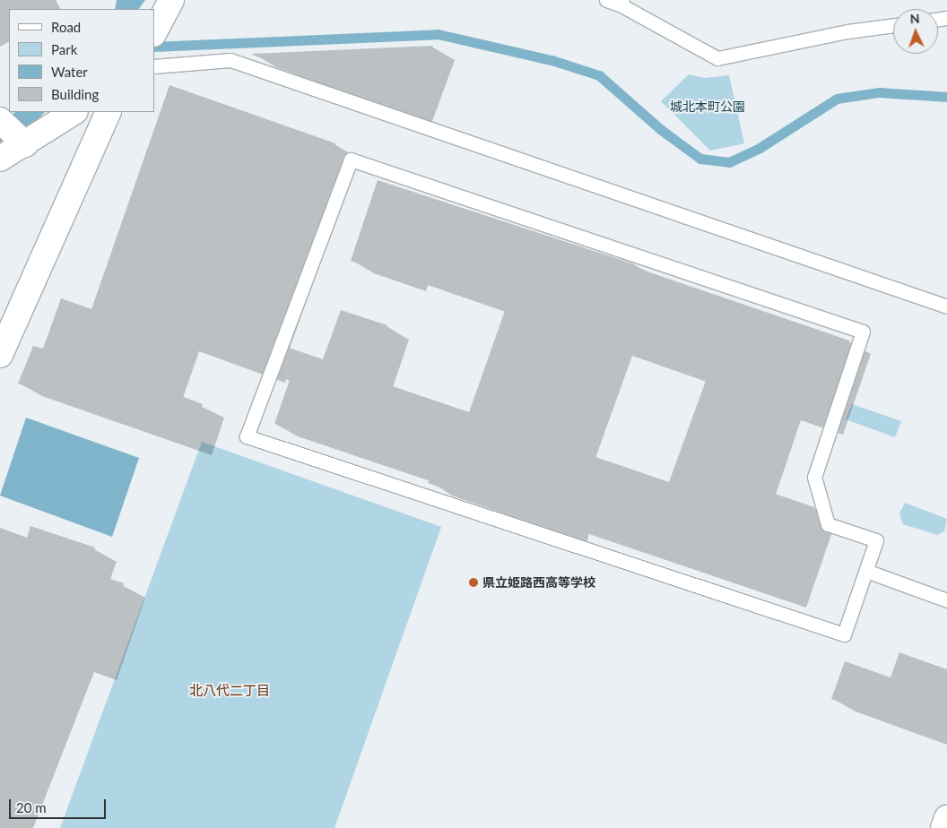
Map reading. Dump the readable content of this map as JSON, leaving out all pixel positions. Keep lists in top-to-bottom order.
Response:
{
  "districts": ["北八代二丁目"],
  "parks": ["城北本町公園"],
  "places": ["県立姫路西高等学校"],
  "legend": [
    "Road",
    "Park",
    "Water",
    "Building"
  ],
  "scale_bar": "20 m",
  "north": "top"
}
